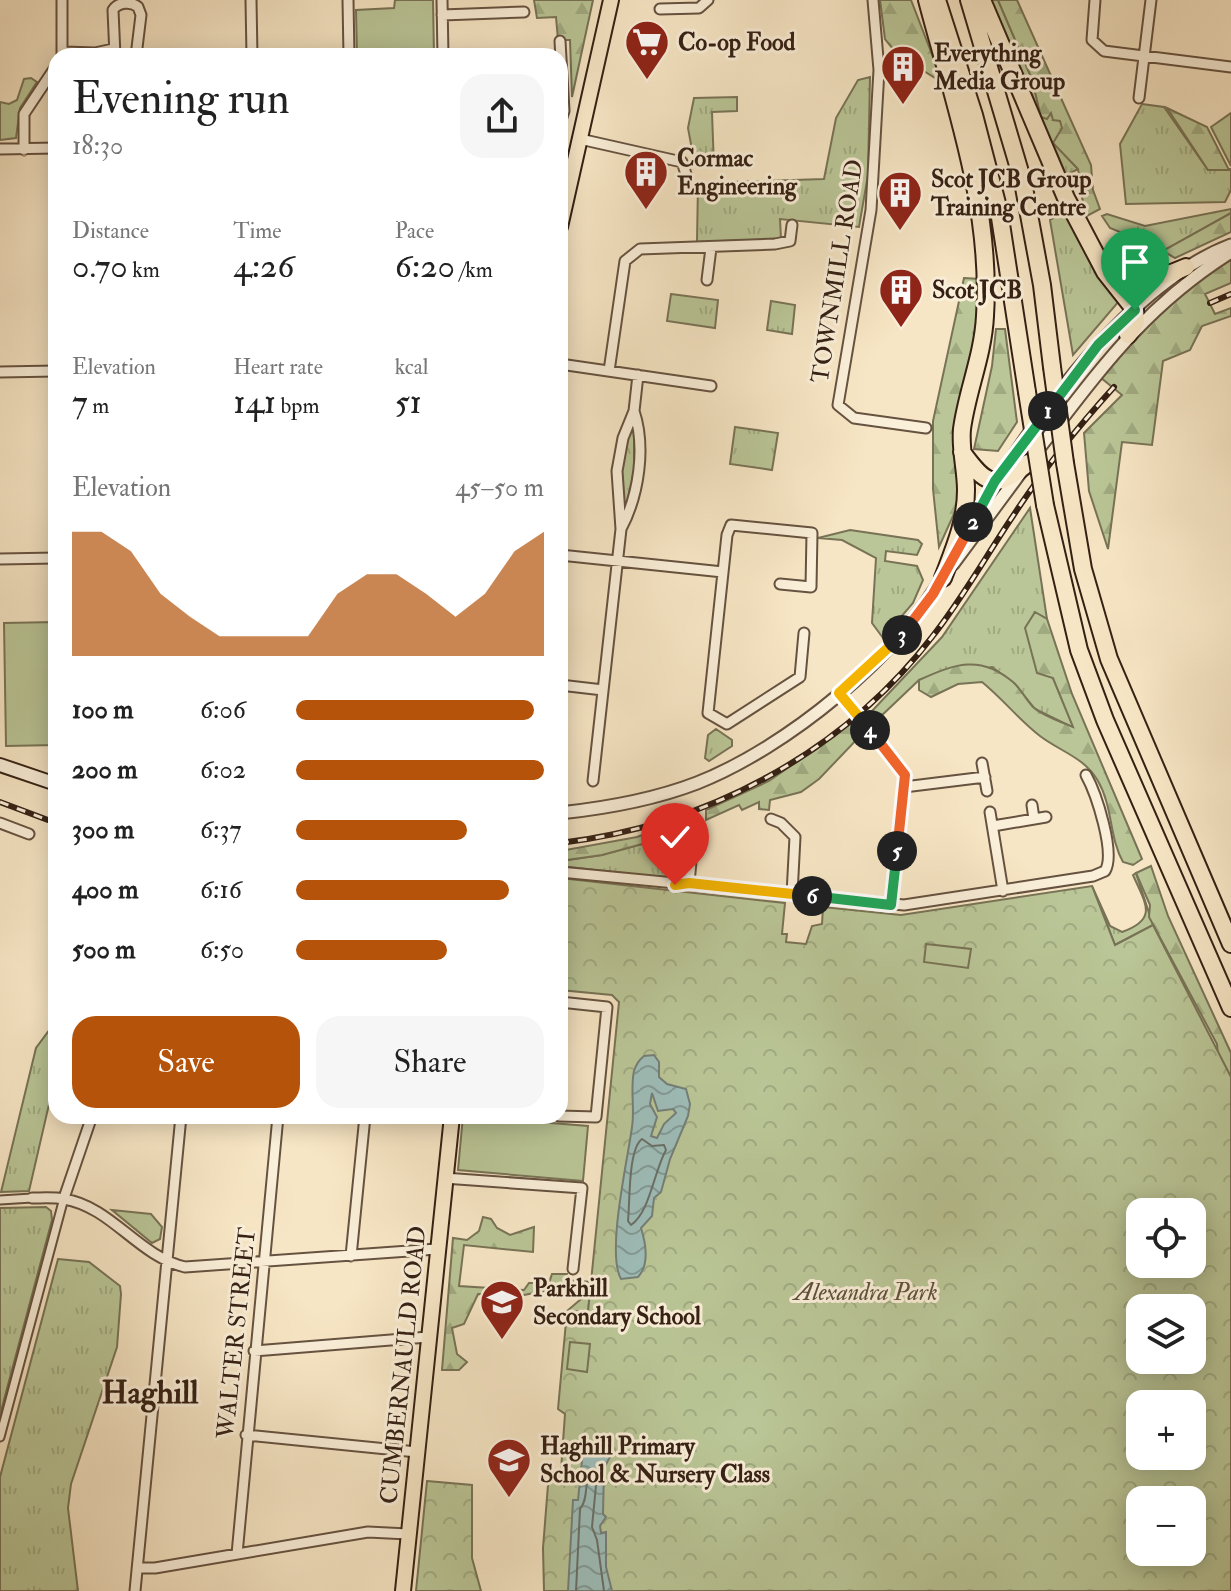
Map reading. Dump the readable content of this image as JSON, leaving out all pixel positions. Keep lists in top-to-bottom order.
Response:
{
  "streets": {
    "main road": ["CUMBERNAULD ROAD"],
    "street": ["TOWNMILL ROAD", "WALTER STREET"]
  },
  "districts": ["Haghill"],
  "parks": ["Alexandra Park"],
  "places": {
    "supermarket": ["Co-op Food"],
    "building": [
      "Everything Media Group",
      "Cormac Engineering",
      "Scot JCB Group Training Centre",
      "Scot JCB"
    ],
    "school or university": ["Parkhill Secondary School", "Haghill Primary School & Nursery Class"]
  },
  "page": {
    "heading": ["Evening run", "18:30"],
    "stats": [
      ["Distance", "0.70 km"],
      ["Time", "4:26"],
      ["Pace", "6:20 /km"],
      ["Elevation", "7 m"],
      ["Heart rate", "141 bpm"],
      ["kcal", "51"]
    ],
    "pins": [
      "1",
      "2",
      "3",
      "4",
      "5",
      "6"
    ],
    "chart": ["Elevation", "45–50 m"],
    "list": [
      {
        "name": "100 m",
        "note": "6:06"
      },
      {
        "name": "200 m",
        "note": "6:02"
      },
      {
        "name": "300 m",
        "note": "6:37"
      },
      {
        "name": "400 m",
        "note": "6:16"
      },
      {
        "name": "500 m",
        "note": "6:50"
      }
    ],
    "buttons": ["Save", "Share"],
    "map_buttons": ["+", "−"]
  }
}
